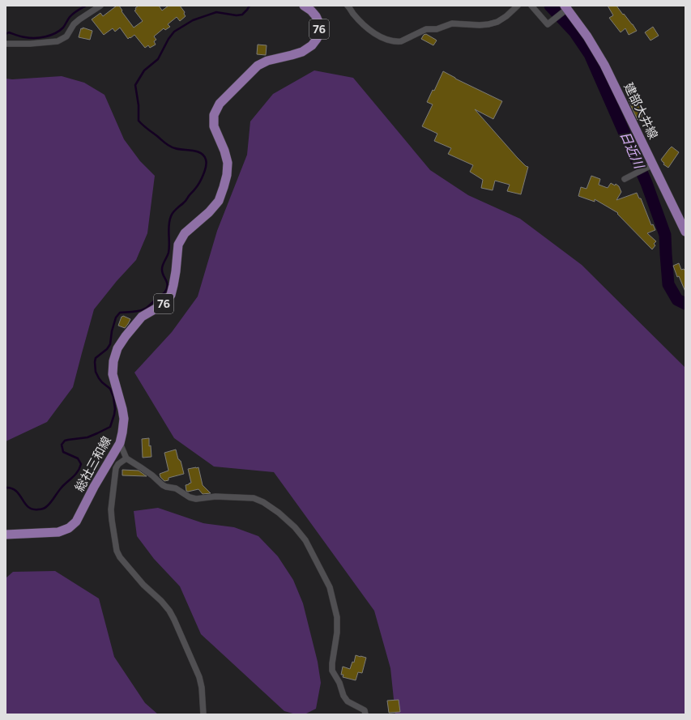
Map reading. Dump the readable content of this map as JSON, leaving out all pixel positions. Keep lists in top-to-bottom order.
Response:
{
  "streets": {
    "main road": ["76", "建部大井線", "総社三和線"]
  },
  "water": ["日近川"]
}
